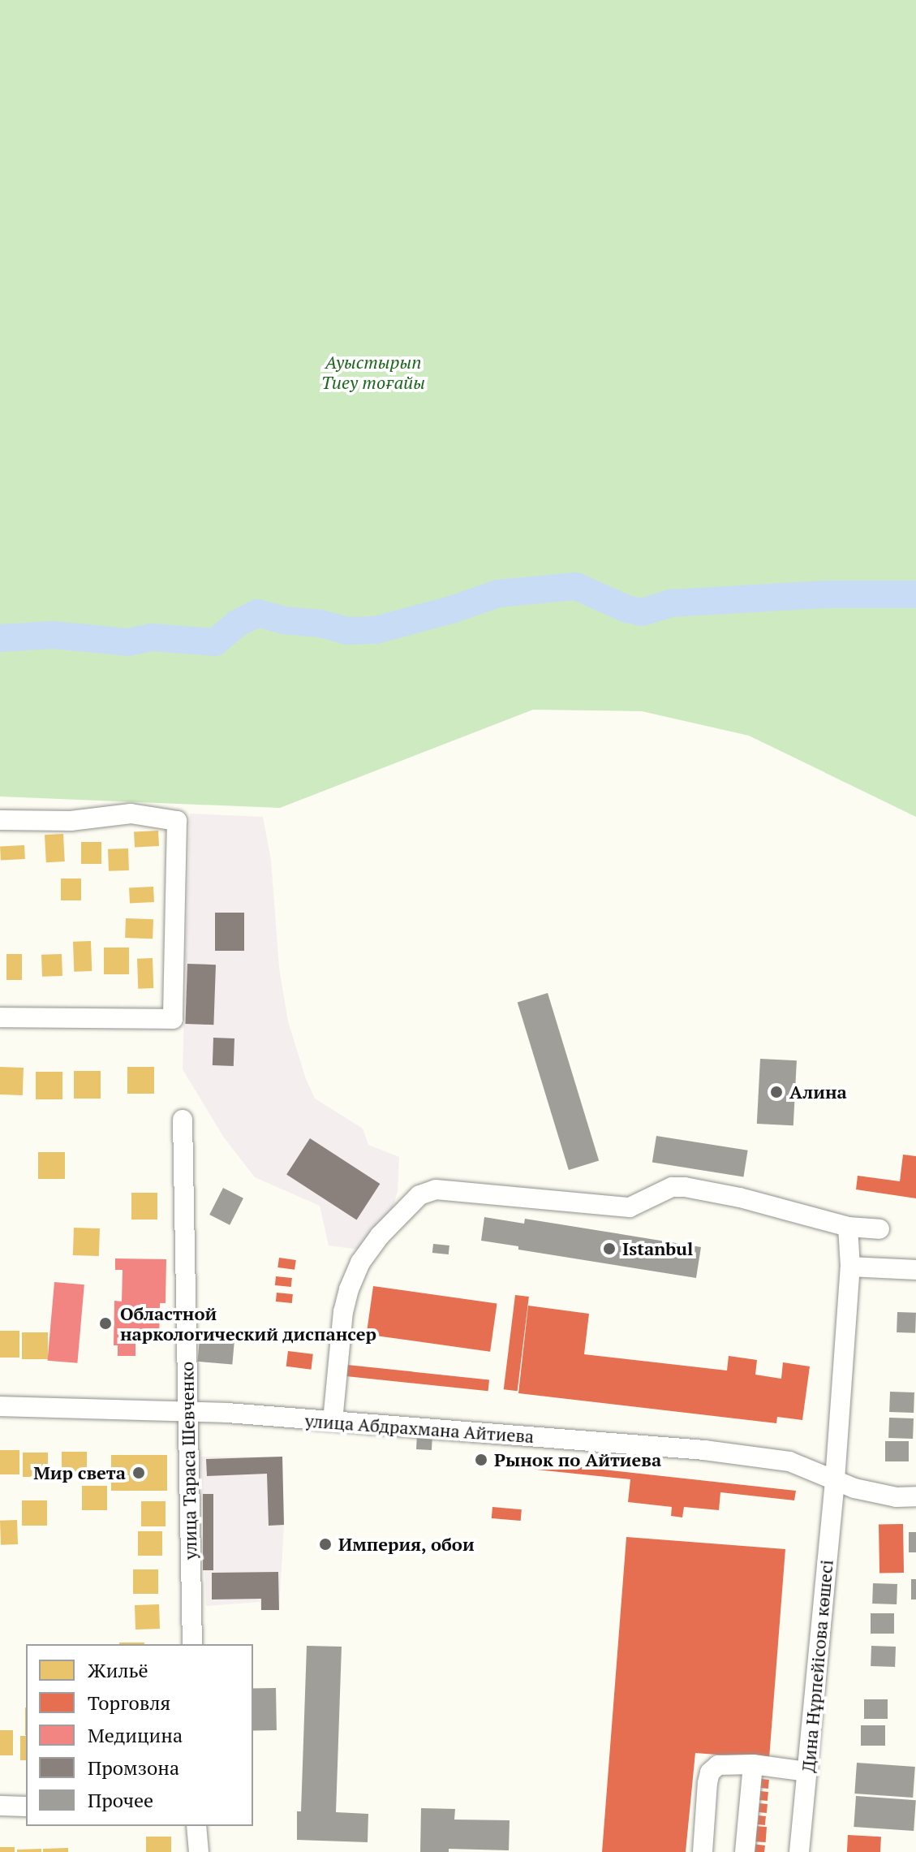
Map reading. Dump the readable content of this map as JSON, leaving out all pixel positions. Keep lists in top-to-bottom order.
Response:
{
  "streets": {
    "street": ["улица Абдрахмана Айтиева", "улица Тараса Шевченко", "Дина Нұрпейісова көшесі"]
  },
  "crossings": [
    ["улица Абдрахмана Айтиева", "улица Тараса Шевченко"],
    ["улица Абдрахмана Айтиева", "Дина Нұрпейісова көшесі"]
  ],
  "parks": ["Ауыстырып Тиеу тоғайы"],
  "places": [
    "Алина",
    "Istanbul",
    "Областной наркологический диспансер",
    "Рынок по Айтиева",
    "Мир света",
    "Империя, обои"
  ],
  "legend": [
    "Жильё",
    "Торговля",
    "Медицина",
    "Промзона",
    "Прочее"
  ]
}
